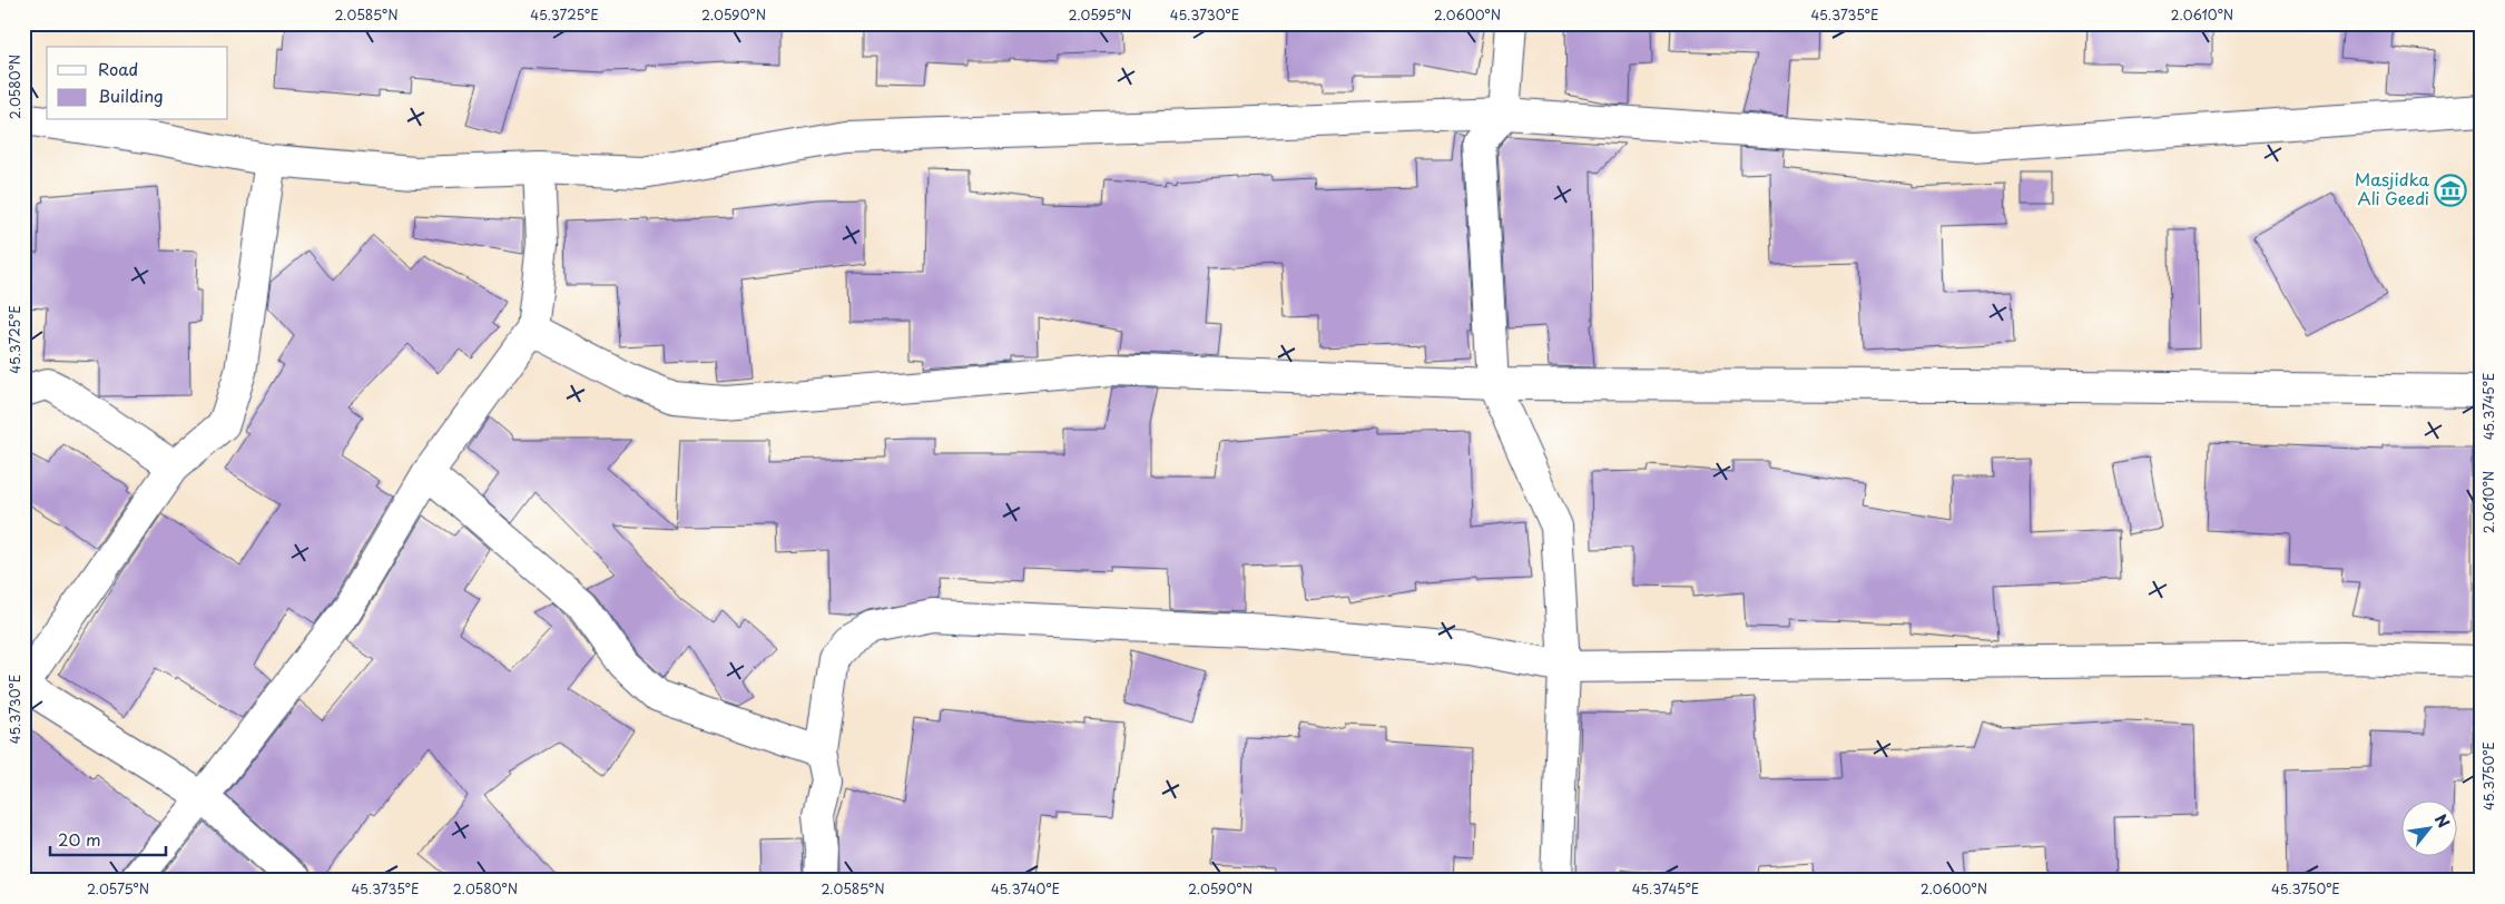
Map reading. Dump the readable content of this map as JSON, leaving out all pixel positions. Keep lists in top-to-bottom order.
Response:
{
  "places": {
    "museum": ["Masjidka Ali Geedi"]
  },
  "legend": ["Road", "Building"],
  "scale_bar": "20 m",
  "north": "top right",
  "coordinates": [
    "2.0585°N",
    "45.3725°E",
    "2.0590°N",
    "2.0595°N",
    "45.3730°E",
    "2.0600°N",
    "45.3735°E",
    "2.0610°N",
    "2.0580°N",
    "45.3745°E",
    "45.3750°E",
    "2.0575°N",
    "45.3740°E"
  ]
}
